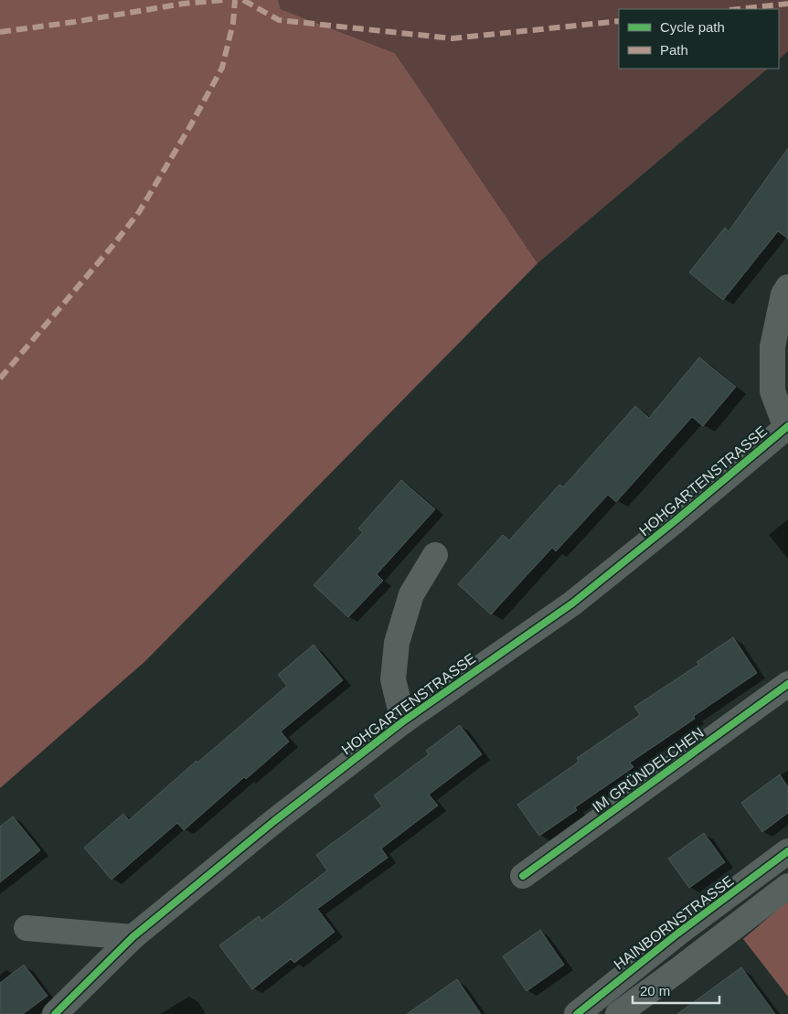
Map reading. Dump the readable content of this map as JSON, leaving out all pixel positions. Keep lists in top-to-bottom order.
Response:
{
  "streets": {
    "street": ["HOHGARTENSTRASSE", "IM GRÜNDELCHEN", "HAINBORNSTRASSE"]
  },
  "legend": ["Cycle path", "Path"],
  "scale_bar": "20 m"
}
